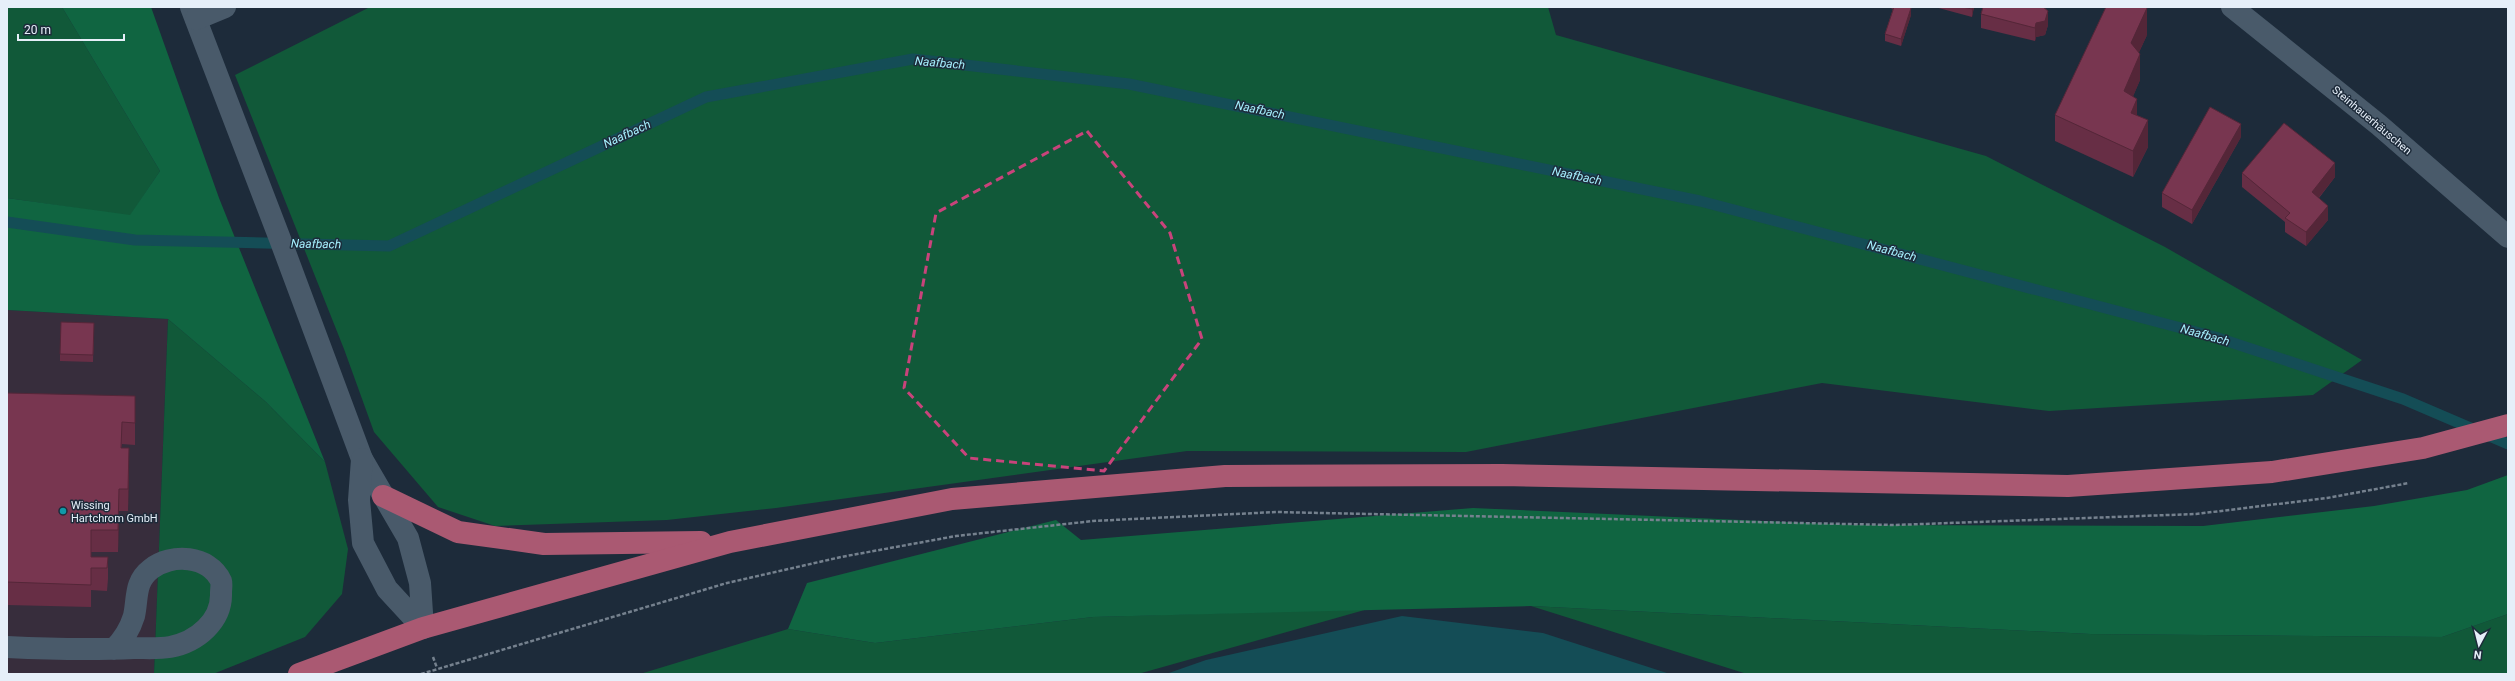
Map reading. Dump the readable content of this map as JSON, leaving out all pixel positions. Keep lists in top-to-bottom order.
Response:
{
  "streets": {
    "street": ["Steinhauerhäuschen"]
  },
  "water": ["Naafbach"],
  "places": ["Wissing Hartchrom GmbH"],
  "scale_bar": "20 m",
  "north": "bottom"
}
